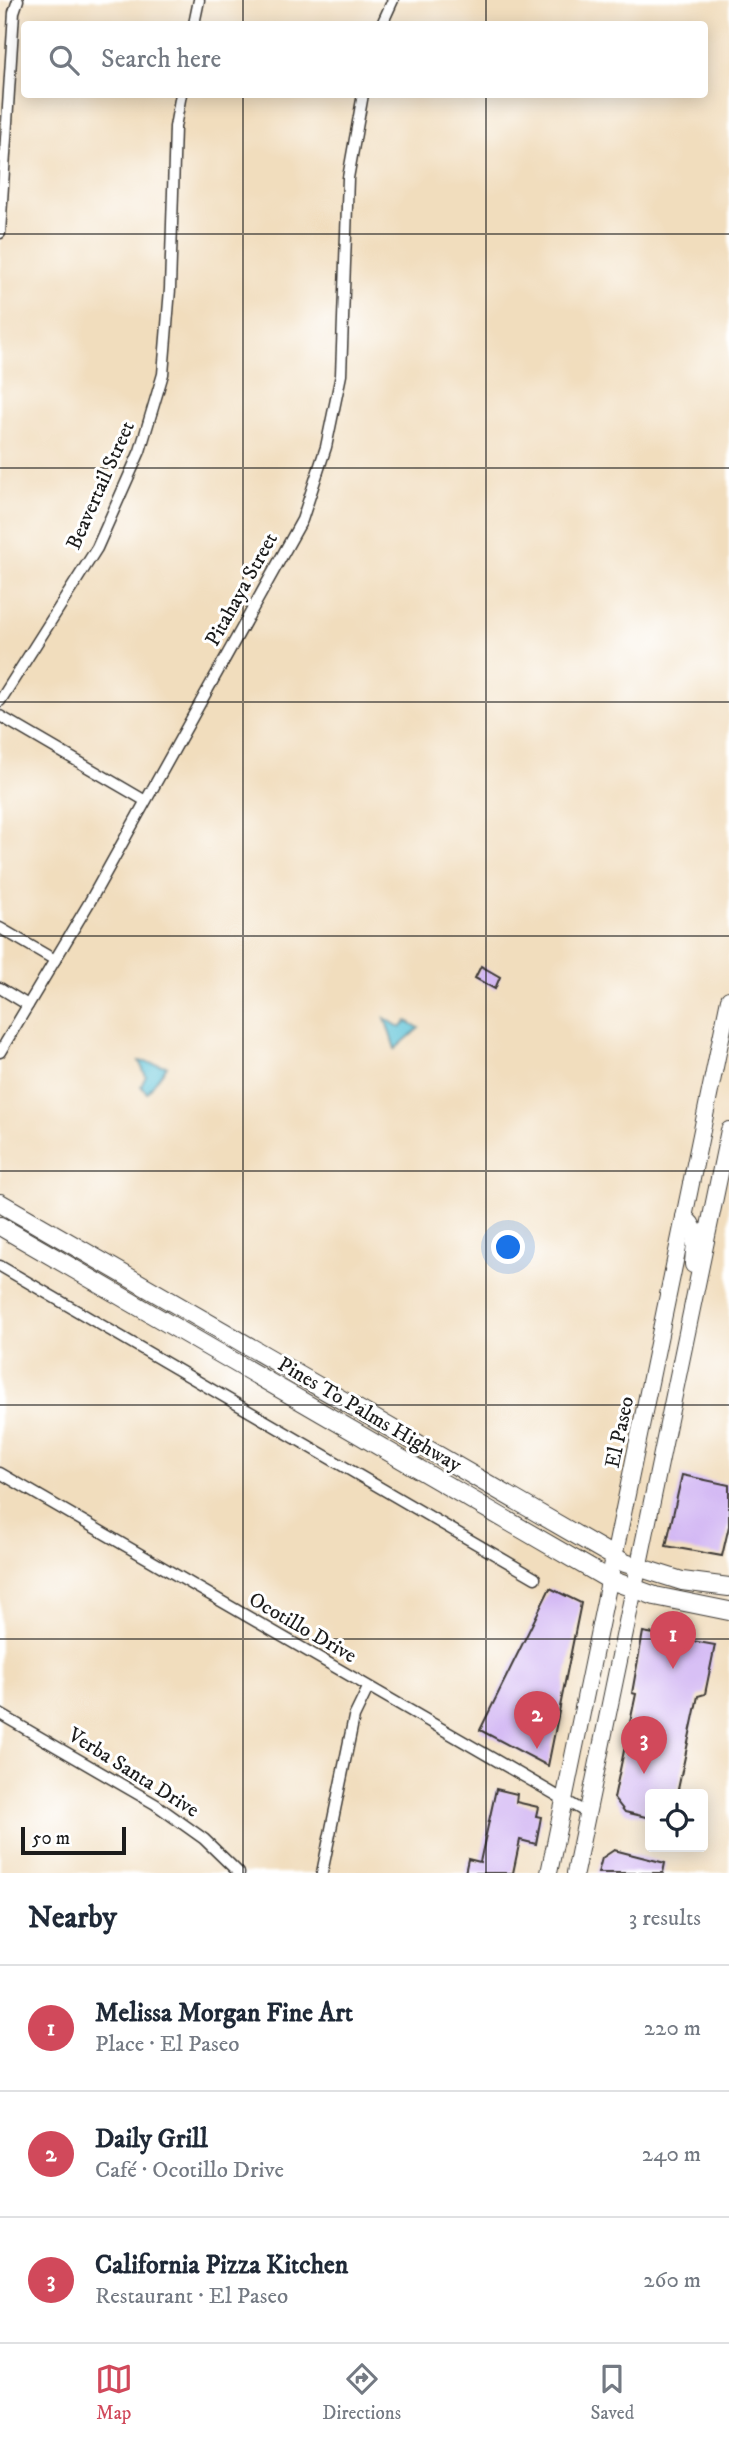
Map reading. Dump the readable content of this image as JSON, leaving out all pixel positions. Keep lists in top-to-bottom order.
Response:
{
  "streets": {
    "main road": ["Pines To Palms Highway"],
    "street": [
      "Beavertail Street",
      "Pitahaya Street",
      "El Paseo",
      "Ocotillo Drive",
      "Verba Santa Drive"
    ]
  },
  "crossings": [
    ["Pines To Palms Highway", "El Paseo"]
  ],
  "scale_bar": "50 m",
  "page": {
    "search": "Search here",
    "pins": ["1", "2", "3"],
    "scale": "50 m",
    "heading": ["Nearby", "3 results"],
    "list": [
      {
        "mark": "1",
        "name": "Melissa Morgan Fine Art",
        "note": "Place · El Paseo",
        "value": "220 m"
      },
      {
        "mark": "2",
        "name": "Daily Grill",
        "note": "Café · Ocotillo Drive",
        "value": "240 m"
      },
      {
        "mark": "3",
        "name": "California Pizza Kitchen",
        "note": "Restaurant · El Paseo",
        "value": "260 m"
      }
    ],
    "nav": ["Map", "Directions", "Saved"]
  }
}
